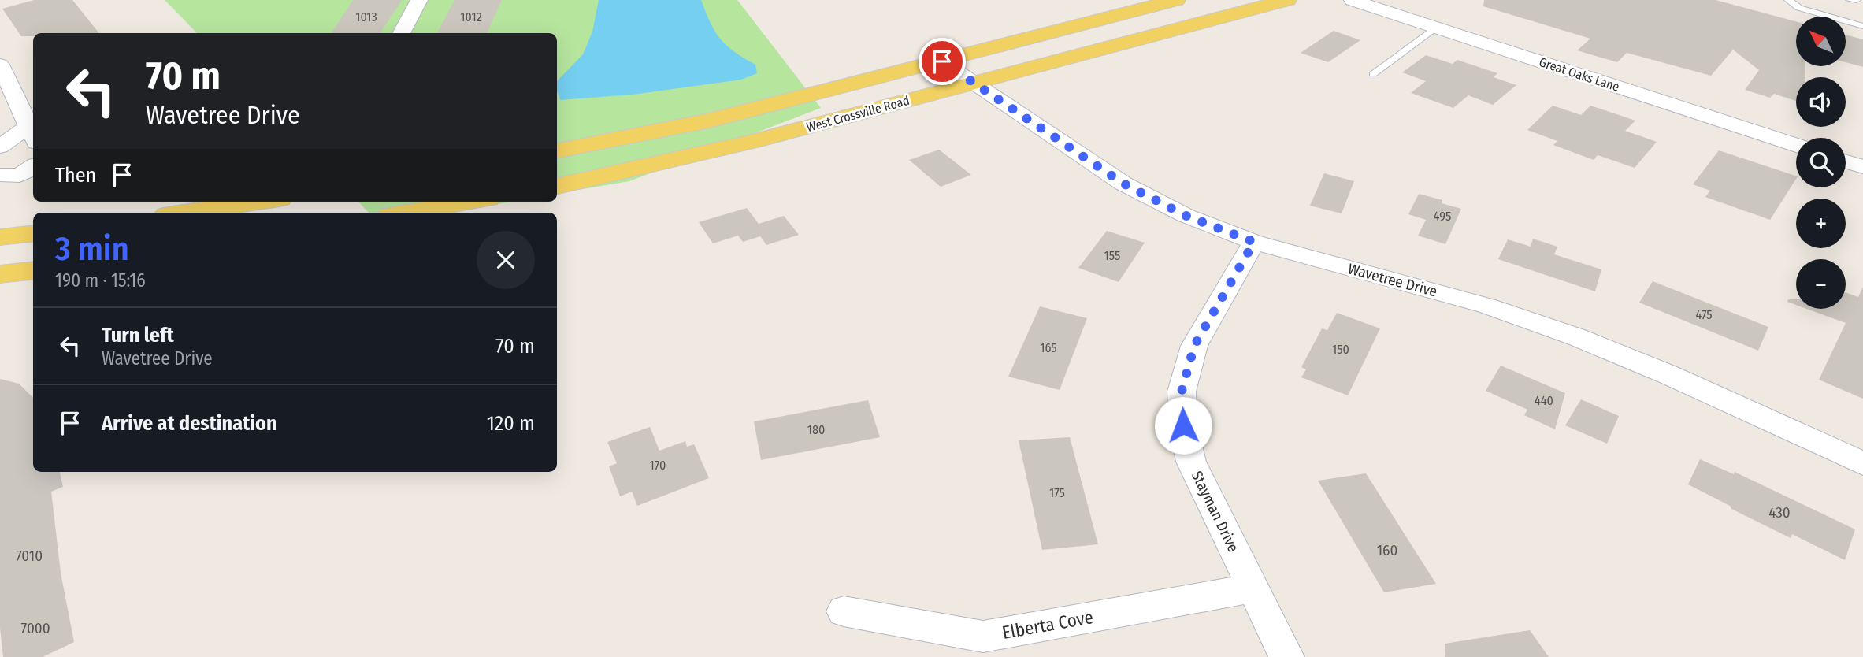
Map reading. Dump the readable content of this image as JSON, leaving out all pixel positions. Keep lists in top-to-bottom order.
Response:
{
  "streets": {
    "main road": ["West Crossville Road"],
    "street": [
      "Great Oaks Lane",
      "Wavetree Drive",
      "Stayman Drive",
      "Elberta Cove"
    ]
  },
  "crossings": [
    ["West Crossville Road", "Wavetree Drive"],
    ["Wavetree Drive", "Stayman Drive"],
    ["Stayman Drive", "Elberta Cove"]
  ],
  "house_numbers": [
    "1013",
    "1012",
    "495",
    "155",
    "475",
    "165",
    "150",
    "440",
    "180",
    "170",
    "175",
    "430",
    "160",
    "7010",
    "7000"
  ],
  "north": "top left",
  "page": {
    "map_buttons": ["+", "−"],
    "turn": ["70 m", "Wavetree Drive"],
    "then": "Then",
    "heading": ["3 min", "190 m · 15:16"],
    "list": [
      {
        "name": "Turn left",
        "note": "Wavetree Drive",
        "value": "70 m"
      },
      {
        "name": "Arrive at destination",
        "value": "120 m"
      }
    ]
  }
}
